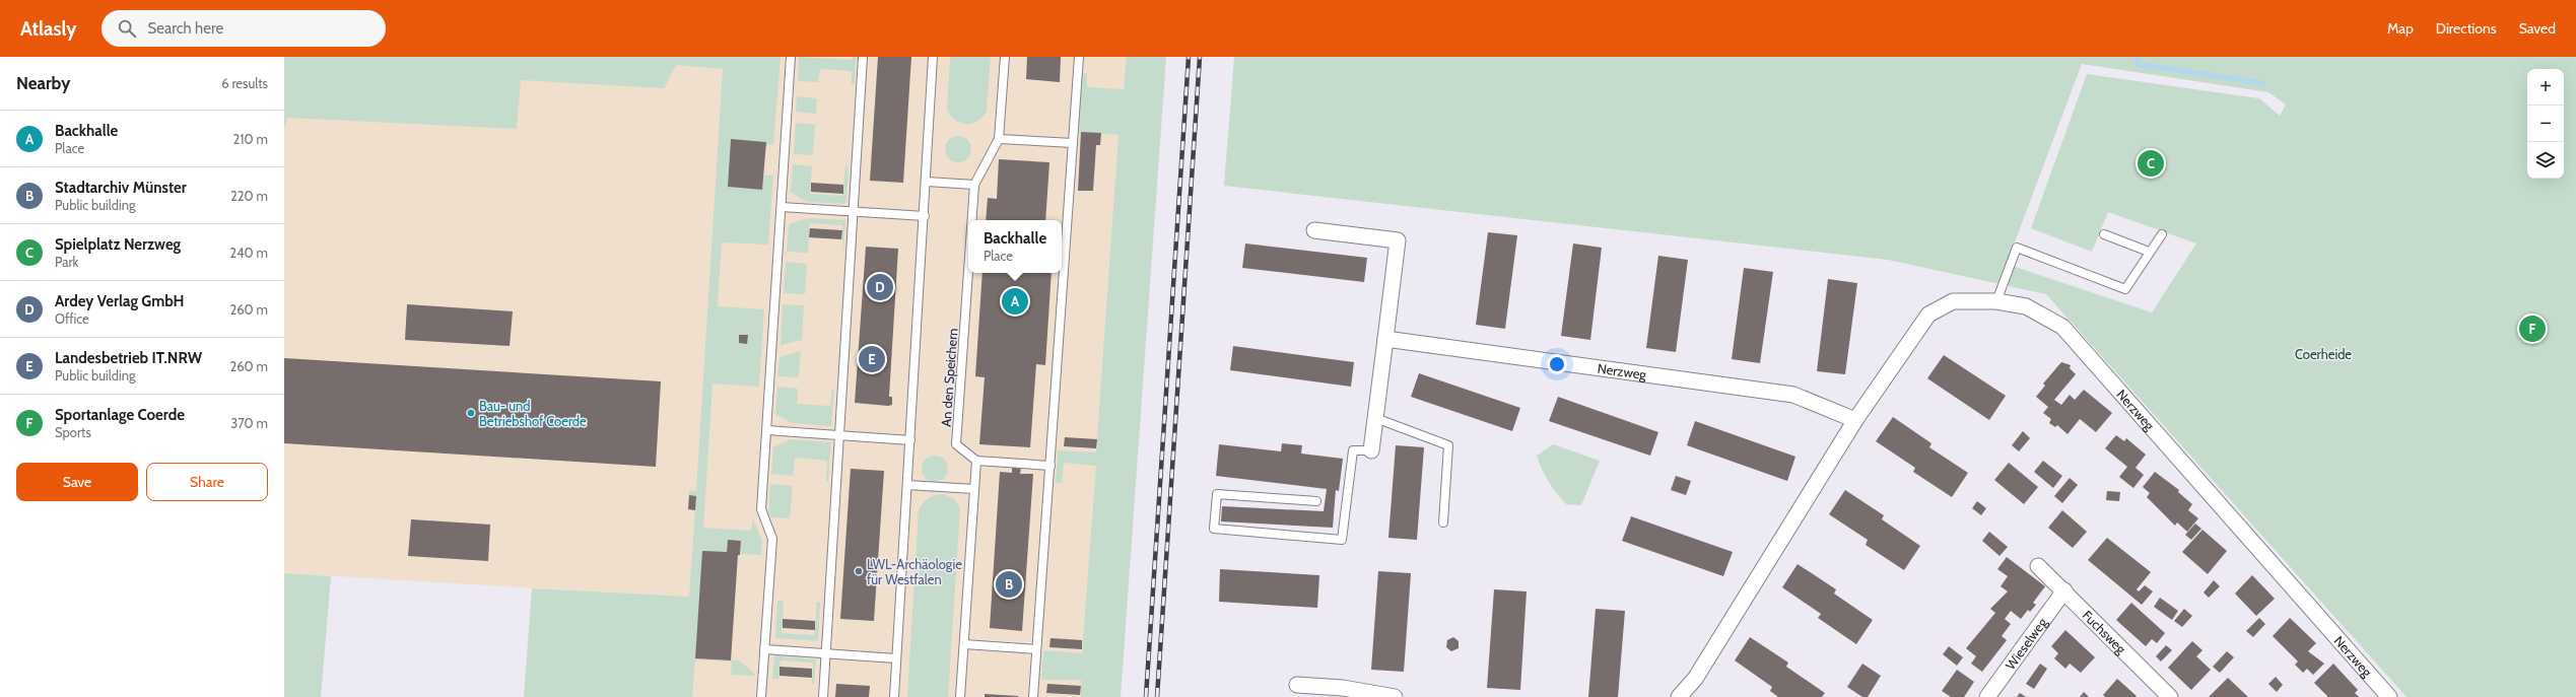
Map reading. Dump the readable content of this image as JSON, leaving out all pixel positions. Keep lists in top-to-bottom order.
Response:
{
  "streets": {
    "street": ["Nerzweg", "Fuchsweg", "Wieselweg"],
    "lane": ["An den Speichern"]
  },
  "crossings": [
    ["Fuchsweg", "Wieselweg"]
  ],
  "parks": ["Coerheide"],
  "places": ["Bau- und Betriebshof Coerde", "LWL-Archäologie für Westfalen"],
  "page": {
    "header": "Atlasly",
    "search": "Search here",
    "nav": ["Map", "Directions", "Saved"],
    "heading": ["Nearby", "6 results"],
    "map_buttons": ["+", "−"],
    "list": [
      {
        "mark": "A",
        "name": "Backhalle",
        "note": "Place",
        "value": "210 m"
      },
      {
        "mark": "B",
        "name": "Stadtarchiv Münster",
        "note": "Public building",
        "value": "220 m"
      },
      {
        "mark": "C",
        "name": "Spielplatz Nerzweg",
        "note": "Park",
        "value": "240 m"
      },
      {
        "mark": "D",
        "name": "Ardey Verlag GmbH",
        "note": "Office",
        "value": "260 m"
      },
      {
        "mark": "E",
        "name": "Landesbetrieb IT.NRW",
        "note": "Public building",
        "value": "260 m"
      },
      {
        "mark": "F",
        "name": "Sportanlage Coerde",
        "note": "Sports",
        "value": "370 m"
      }
    ],
    "pins": [
      "C",
      "D",
      "A",
      "F",
      "E",
      "B"
    ],
    "popup": ["Backhalle", "Place"],
    "buttons": ["Save", "Share"]
  }
}
